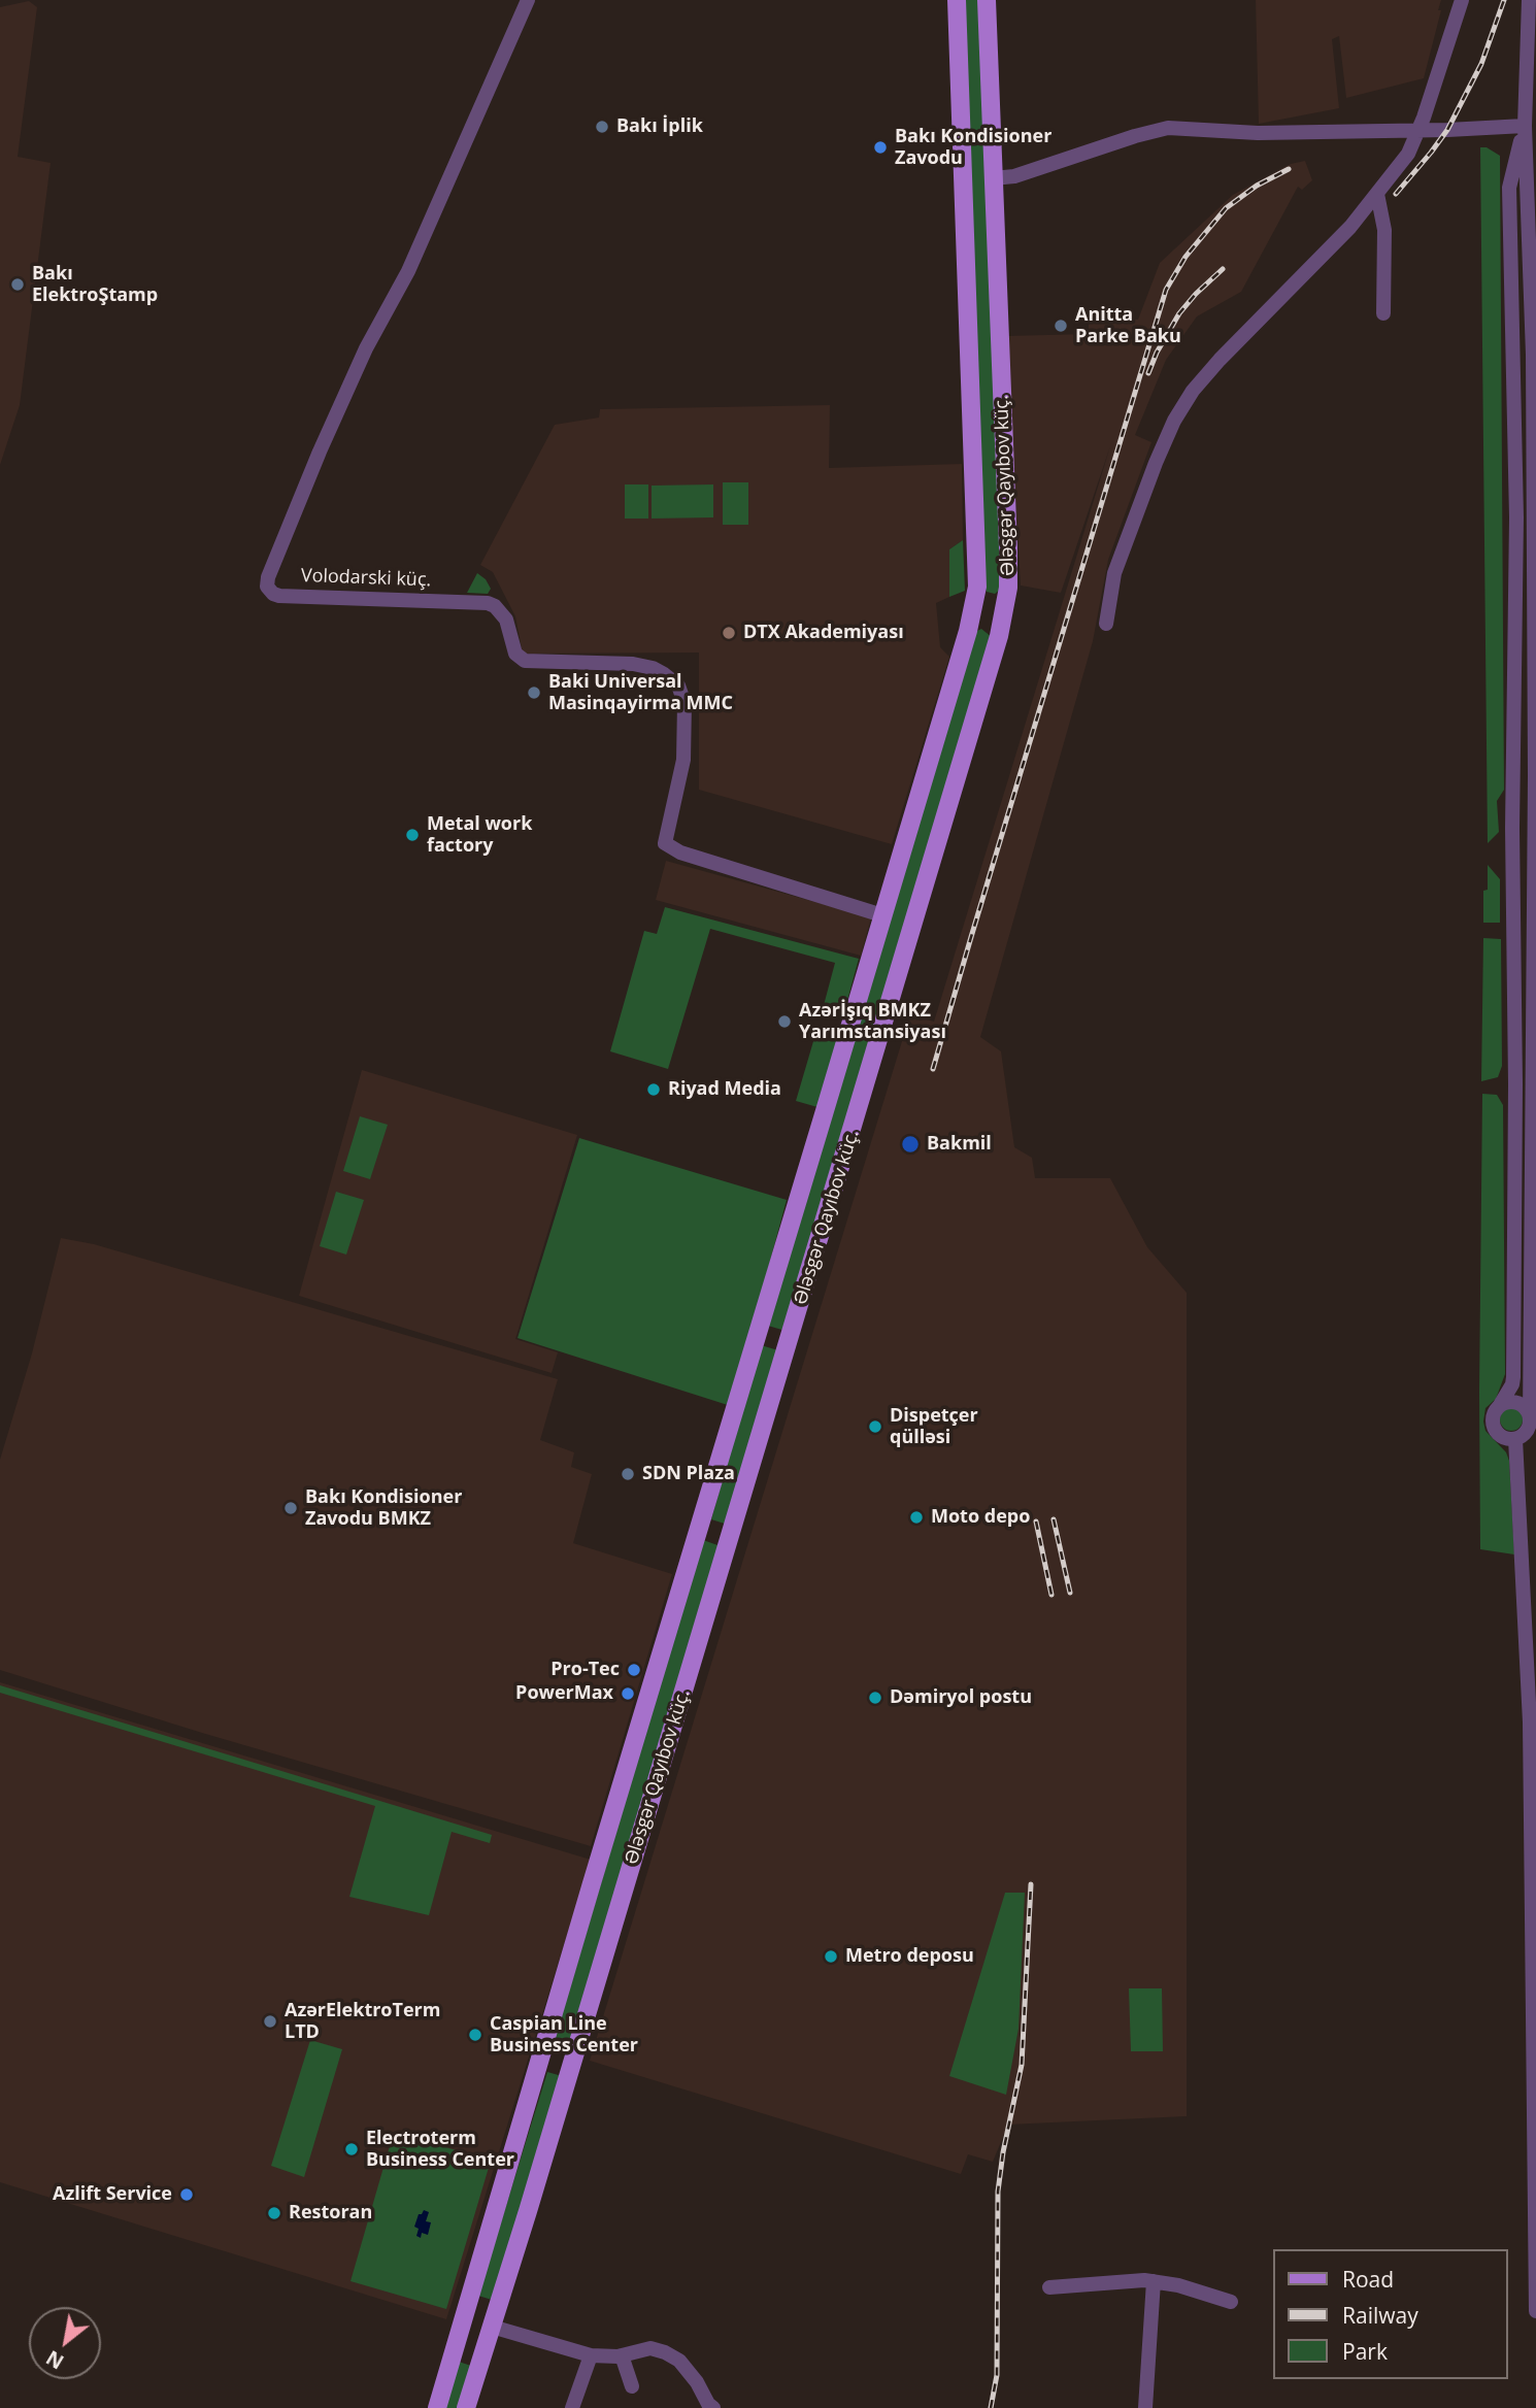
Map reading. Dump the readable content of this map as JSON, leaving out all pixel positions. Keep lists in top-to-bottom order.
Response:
{
  "streets": {
    "main road": ["Ələsgər Qayıbov küç."],
    "street": ["Volodarski küç."]
  },
  "crossings": [
    ["Ələsgər Qayıbov küç.", "Volodarski küç."]
  ],
  "places": [
    "Bakı İplik",
    "Bakı Kondisioner Zavodu",
    "Bakı ElektroŞtamp",
    "Anitta Parke Baku",
    "DTX Akademiyası",
    "Baki Universal Masinqayirma MMC",
    "Metal work factory",
    "Azərİşıq BMKZ Yarımstansiyası",
    "Riyad Media",
    "Bakmil",
    "Dispetçer qülləsi",
    "SDN Plaza",
    "Bakı Kondisioner Zavodu BMKZ",
    "Moto depo",
    "Pro-Tec",
    "PowerMax",
    "Dəmiryol postu",
    "Metro deposu",
    "AzərElektroTerm LTD",
    "Caspian Line Business Center",
    "Electroterm Business Center",
    "Azlift Service",
    "Restoran"
  ],
  "legend": ["Road", "Railway", "Park"],
  "north": "bottom left"
}
